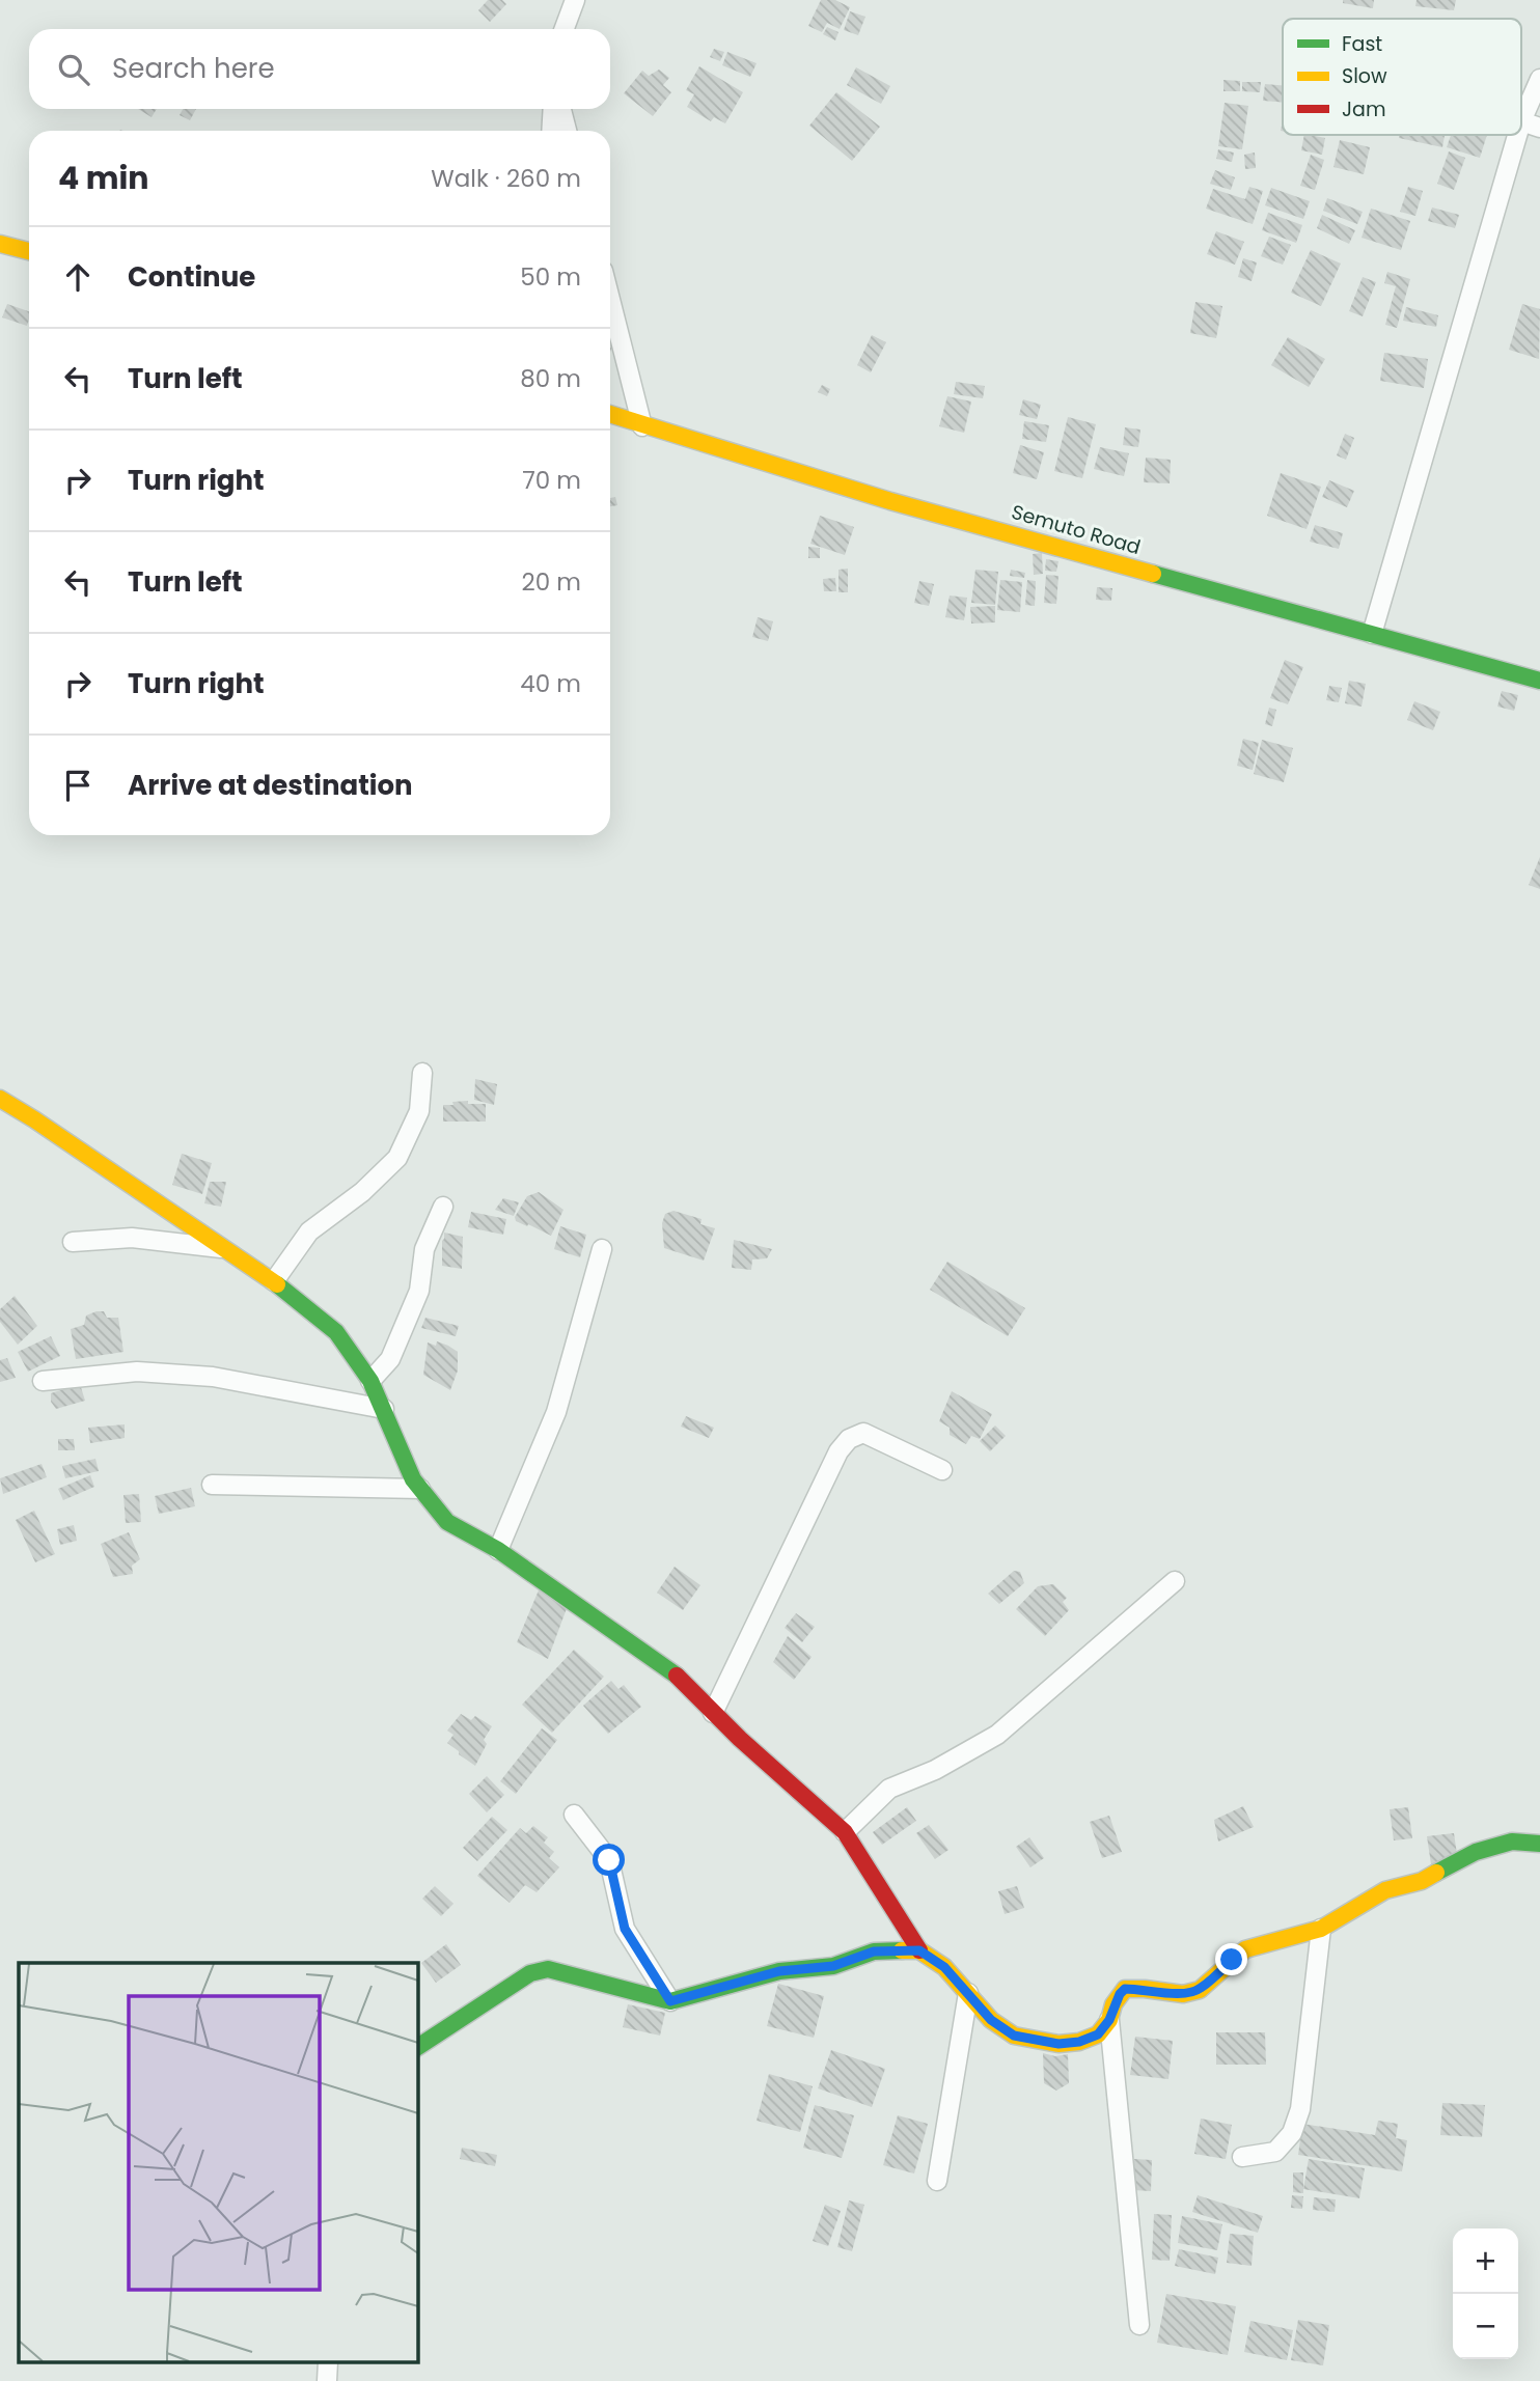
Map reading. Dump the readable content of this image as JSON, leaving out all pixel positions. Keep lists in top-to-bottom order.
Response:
{
  "streets": {
    "street": ["Semuto Road"]
  },
  "legend": ["Fast", "Slow", "Jam"],
  "page": {
    "search": "Search here",
    "heading": ["4 min", "Walk · 260 m"],
    "list": [
      ["Continue", "50 m"],
      ["Turn left", "80 m"],
      ["Turn right", "70 m"],
      ["Turn left", "20 m"],
      ["Turn right", "40 m"],
      "Arrive at destination"
    ],
    "map_buttons": ["+", "−"]
  }
}
